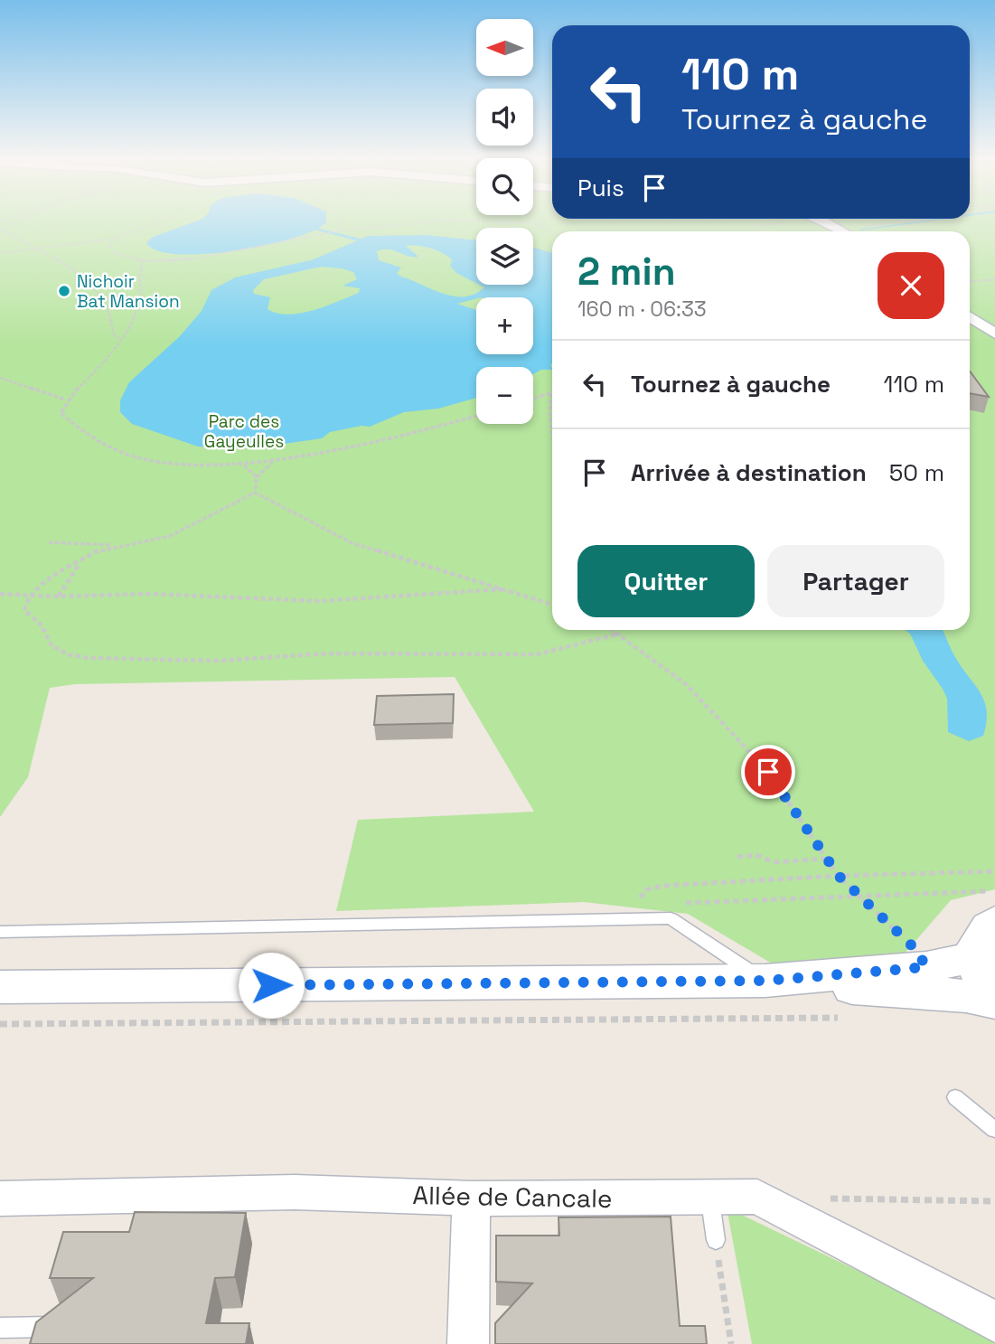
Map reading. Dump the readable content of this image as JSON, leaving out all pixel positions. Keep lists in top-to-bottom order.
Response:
{
  "streets": {
    "street": ["Allée de Cancale"]
  },
  "parks": ["Parc des Gayeulles"],
  "places": ["Nichoir Bat Mansion"],
  "north": "left",
  "page": {
    "map_buttons": ["+", "−"],
    "turn": ["110 m", "Tournez à gauche"],
    "then": "Puis",
    "heading": ["2 min", "160 m · 06:33"],
    "list": [
      {
        "name": "Tournez à gauche",
        "value": "110 m"
      },
      {
        "name": "Arrivée à destination",
        "value": "50 m"
      }
    ],
    "buttons": ["Quitter", "Partager"]
  }
}
